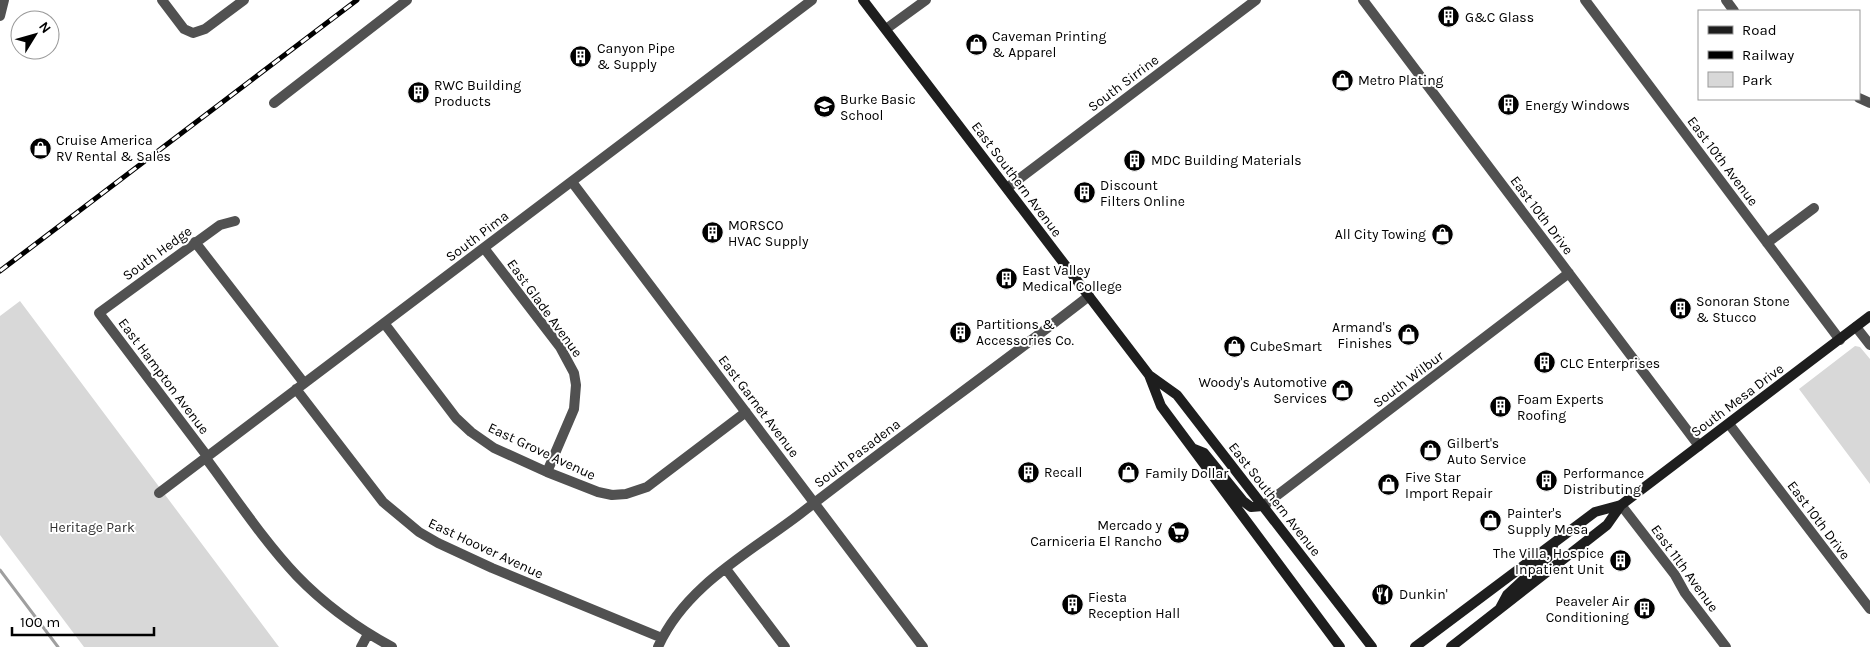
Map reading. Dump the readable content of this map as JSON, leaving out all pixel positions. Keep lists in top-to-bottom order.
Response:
{
  "streets": {
    "main road": ["East Southern Avenue", "South Mesa Drive"],
    "street": [
      "South Sirrine",
      "East 10th Avenue",
      "East 10th Drive",
      "South Pima",
      "South Hedge",
      "East Glade Avenue",
      "East Hampton Avenue",
      "South Wilbur",
      "East Garnet Avenue",
      "East Grove Avenue",
      "South Pasadena",
      "East Hoover Avenue",
      "East 11th Avenue"
    ]
  },
  "crossings": [
    ["South Sirrine", "East Southern Avenue"],
    ["East 10th Avenue", "South Mesa Drive"],
    ["East Southern Avenue", "South Wilbur"],
    ["East Southern Avenue", "South Pasadena"],
    ["East 10th Drive", "South Wilbur"],
    ["East 10th Drive", "South Mesa Drive"],
    ["South Pima", "East Glade Avenue"],
    ["South Pima", "East Hampton Avenue"],
    ["South Pima", "East Garnet Avenue"],
    ["South Pima", "East Grove Avenue"],
    ["South Pima", "East Hoover Avenue"],
    ["South Hedge", "East Hampton Avenue"],
    ["South Hedge", "East Hoover Avenue"],
    ["East Glade Avenue", "East Grove Avenue"],
    ["South Mesa Drive", "East 11th Avenue"],
    ["East Garnet Avenue", "East Grove Avenue"],
    ["East Garnet Avenue", "South Pasadena"],
    ["South Pasadena", "East Hoover Avenue"]
  ],
  "parks": ["Heritage Park"],
  "places": {
    "building": [
      "G&C Glass",
      "Canyon Pipe & Supply",
      "RWC Building Products",
      "Energy Windows",
      "MDC Building Materials",
      "Discount Filters Online",
      "MORSCO HVAC Supply",
      "East Valley Medical College",
      "Sonoran Stone & Stucco",
      "Partitions & Accessories Co.",
      "CLC Enterprises",
      "Foam Experts Roofing",
      "Recall",
      "Performance Distributing",
      "The Villa, Hospice Inpatient Unit",
      "Fiesta Reception Hall",
      "Peaveler Air Conditioning"
    ],
    "shop": [
      "Caveman Printing & Apparel",
      "Metro Plating",
      "Cruise America RV Rental & Sales",
      "All City Towing",
      "Armand's Finishes",
      "CubeSmart",
      "Woody's Automotive Services",
      "Gilbert's Auto Service",
      "Family Dollar",
      "Five Star Import Repair",
      "Painter's Supply Mesa"
    ],
    "school or university": ["Burke Basic School"],
    "supermarket": ["Mercado y Carniceria El Rancho"],
    "restaurant": ["Dunkin'"]
  },
  "legend": ["Road", "Railway", "Park"],
  "scale_bar": "100 m",
  "north": "top right"
}
